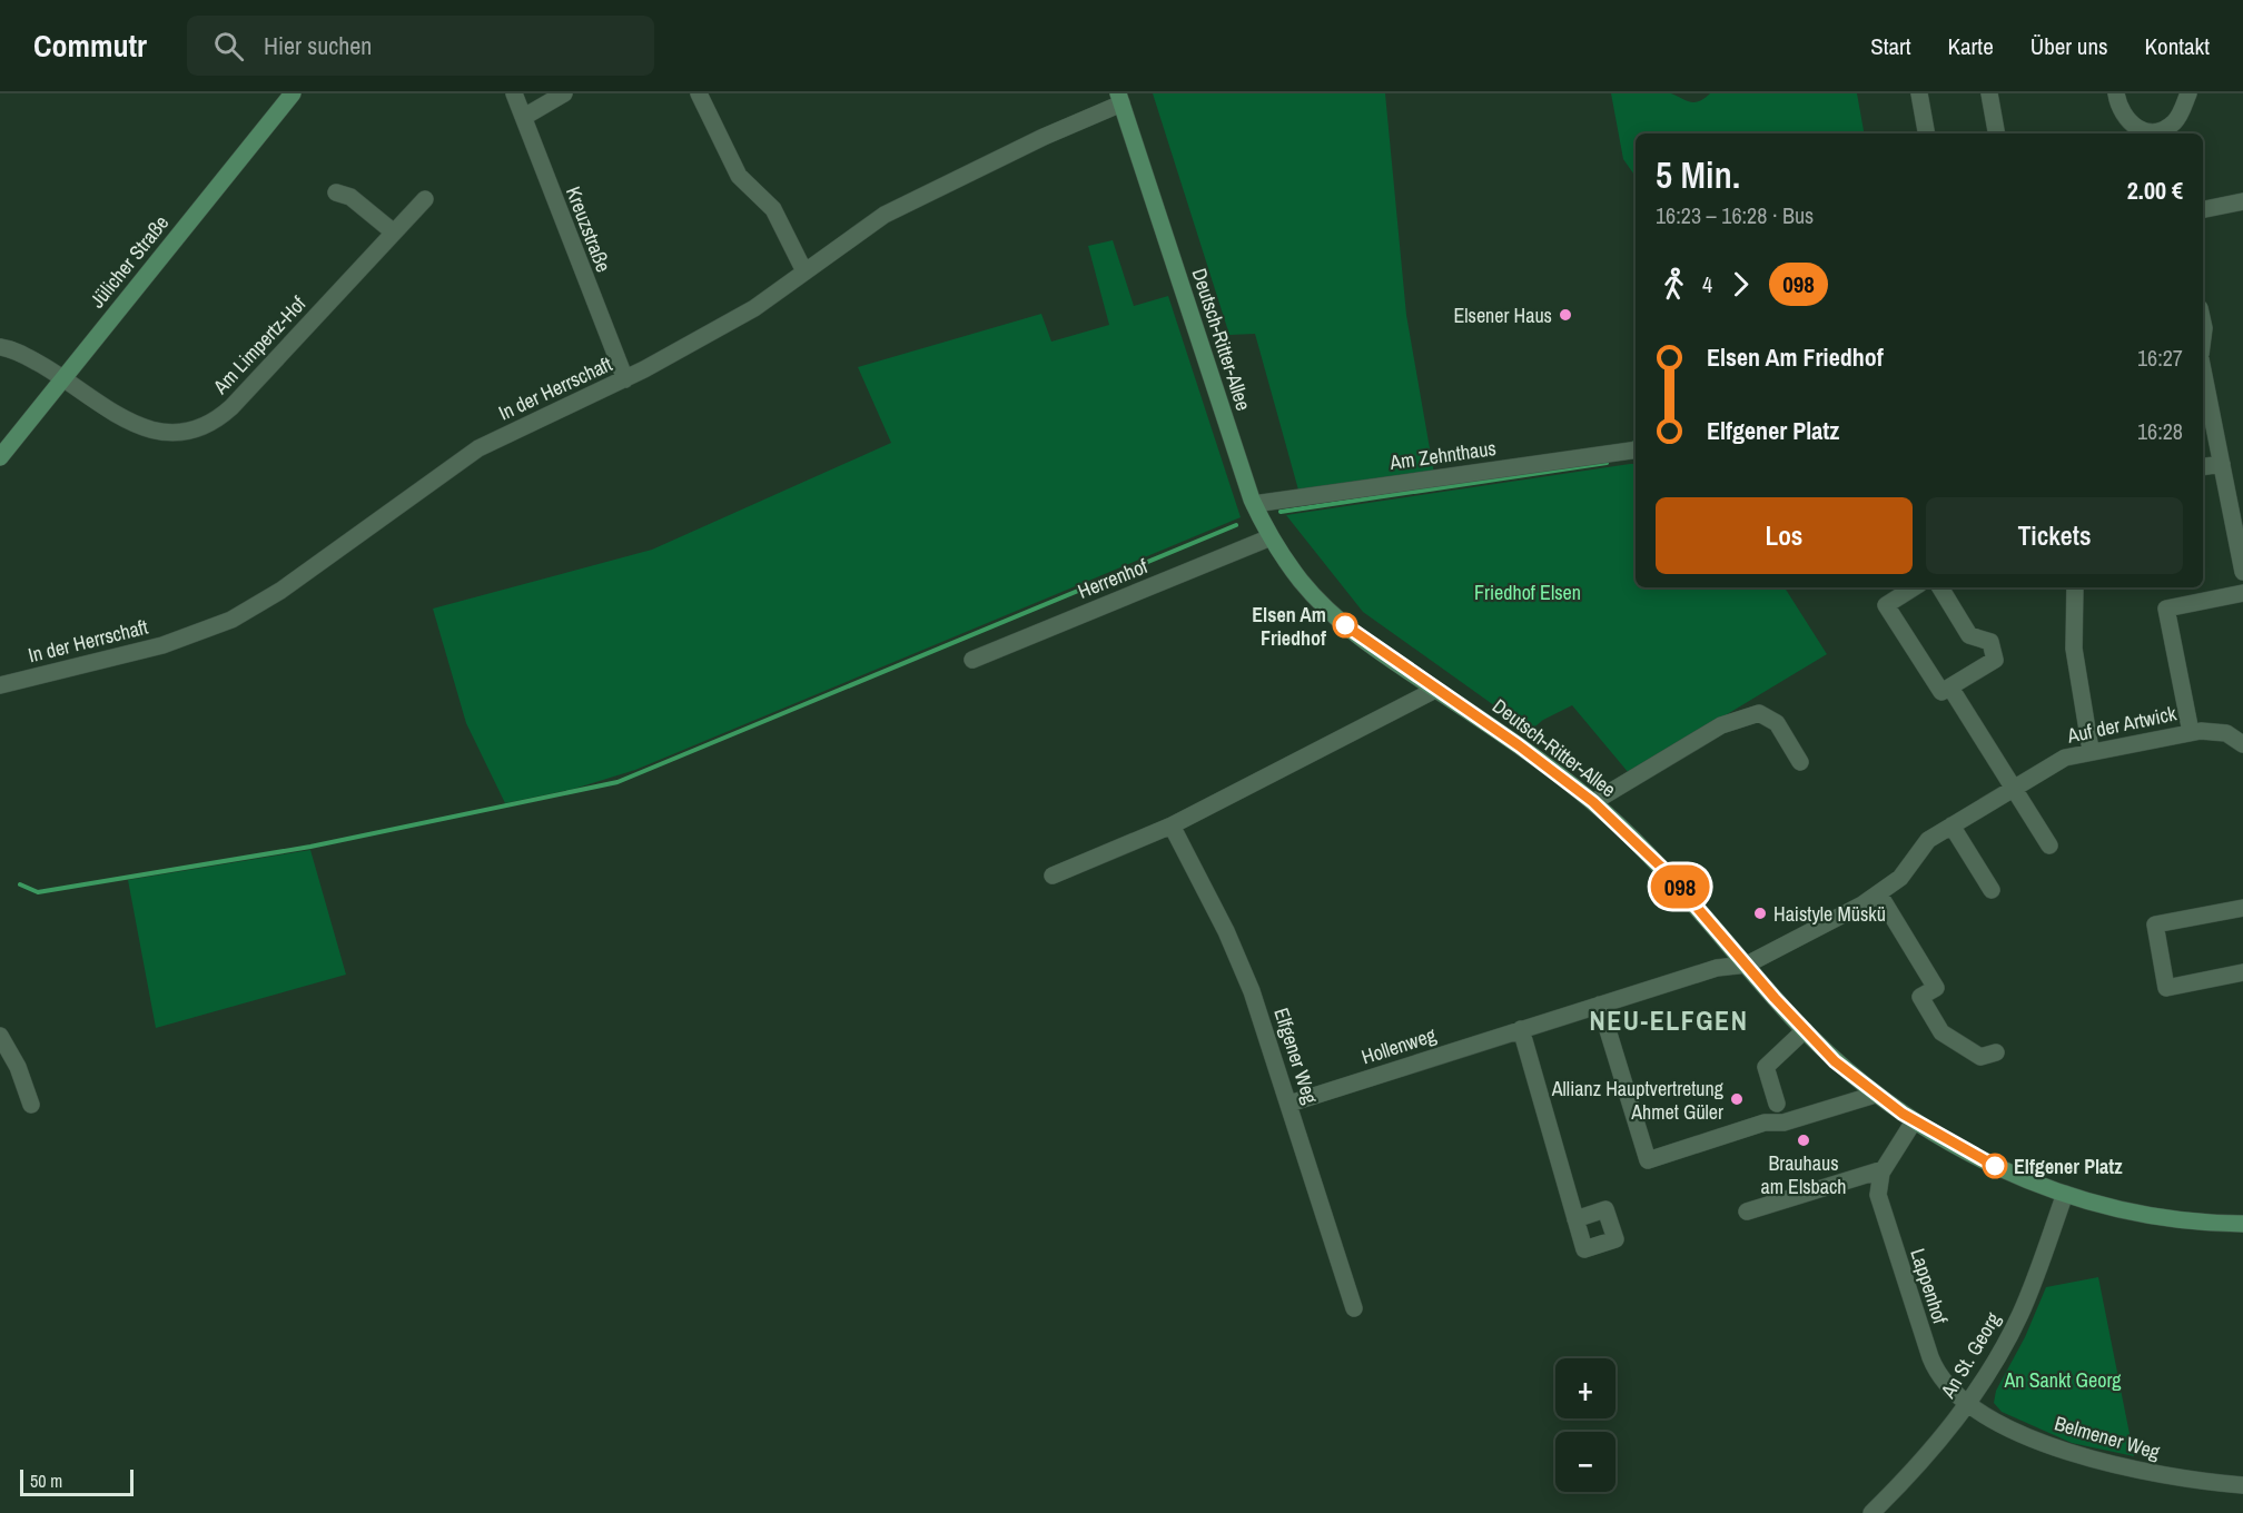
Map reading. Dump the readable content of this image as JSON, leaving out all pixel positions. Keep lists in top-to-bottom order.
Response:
{
  "streets": {
    "street": [
      "Kreuzstraße",
      "Jülicher Straße",
      "Deutsch-Ritter-Allee",
      "Am Limpertz-Hof",
      "In der Herrschaft",
      "Am Zehnthaus",
      "Herrenhof",
      "Auf der Artwick",
      "Hollenweg",
      "Elfgener Weg",
      "Lappenhof",
      "An St. Georg",
      "Belmener Weg"
    ]
  },
  "crossings": [
    ["Kreuzstraße", "In der Herrschaft"],
    ["Jülicher Straße", "Am Limpertz-Hof"],
    ["Deutsch-Ritter-Allee", "In der Herrschaft"],
    ["Deutsch-Ritter-Allee", "Am Zehnthaus"],
    ["Deutsch-Ritter-Allee", "Herrenhof"],
    ["Deutsch-Ritter-Allee", "Auf der Artwick"],
    ["Deutsch-Ritter-Allee", "Hollenweg"],
    ["Deutsch-Ritter-Allee", "Lappenhof"],
    ["Deutsch-Ritter-Allee", "An St. Georg"],
    ["Auf der Artwick", "Hollenweg"],
    ["Hollenweg", "Elfgener Weg"],
    ["Lappenhof", "An St. Georg"],
    ["Lappenhof", "Belmener Weg"],
    ["An St. Georg", "Belmener Weg"]
  ],
  "districts": ["NEU-ELFGEN"],
  "parks": ["Friedhof Elsen", "An Sankt Georg"],
  "places": [
    "Elsener Haus",
    "Elsen Am Friedhof",
    "Haistyle Müskü",
    "Allianz Hauptvertretung Ahmet Güler",
    "Brauhaus am Elsbach",
    "Elfgener Platz"
  ],
  "lines": ["bus line 098"],
  "scale_bar": "50 m",
  "page": {
    "header": "Commutr",
    "search": "Hier suchen",
    "nav": [
      "Start",
      "Karte",
      "Über uns",
      "Kontakt"
    ],
    "on_map": "098",
    "heading": ["5 Min.", "16:23 – 16:28 · Bus", "2.00 €"],
    "legs": ["4", "098"],
    "list": [
      {
        "name": "Elsen Am Friedhof",
        "value": "16:27"
      },
      {
        "name": "Elfgener Platz",
        "value": "16:28"
      }
    ],
    "buttons": ["Los", "Tickets"],
    "map_buttons": ["+", "−"],
    "scale": "50 m"
  }
}
